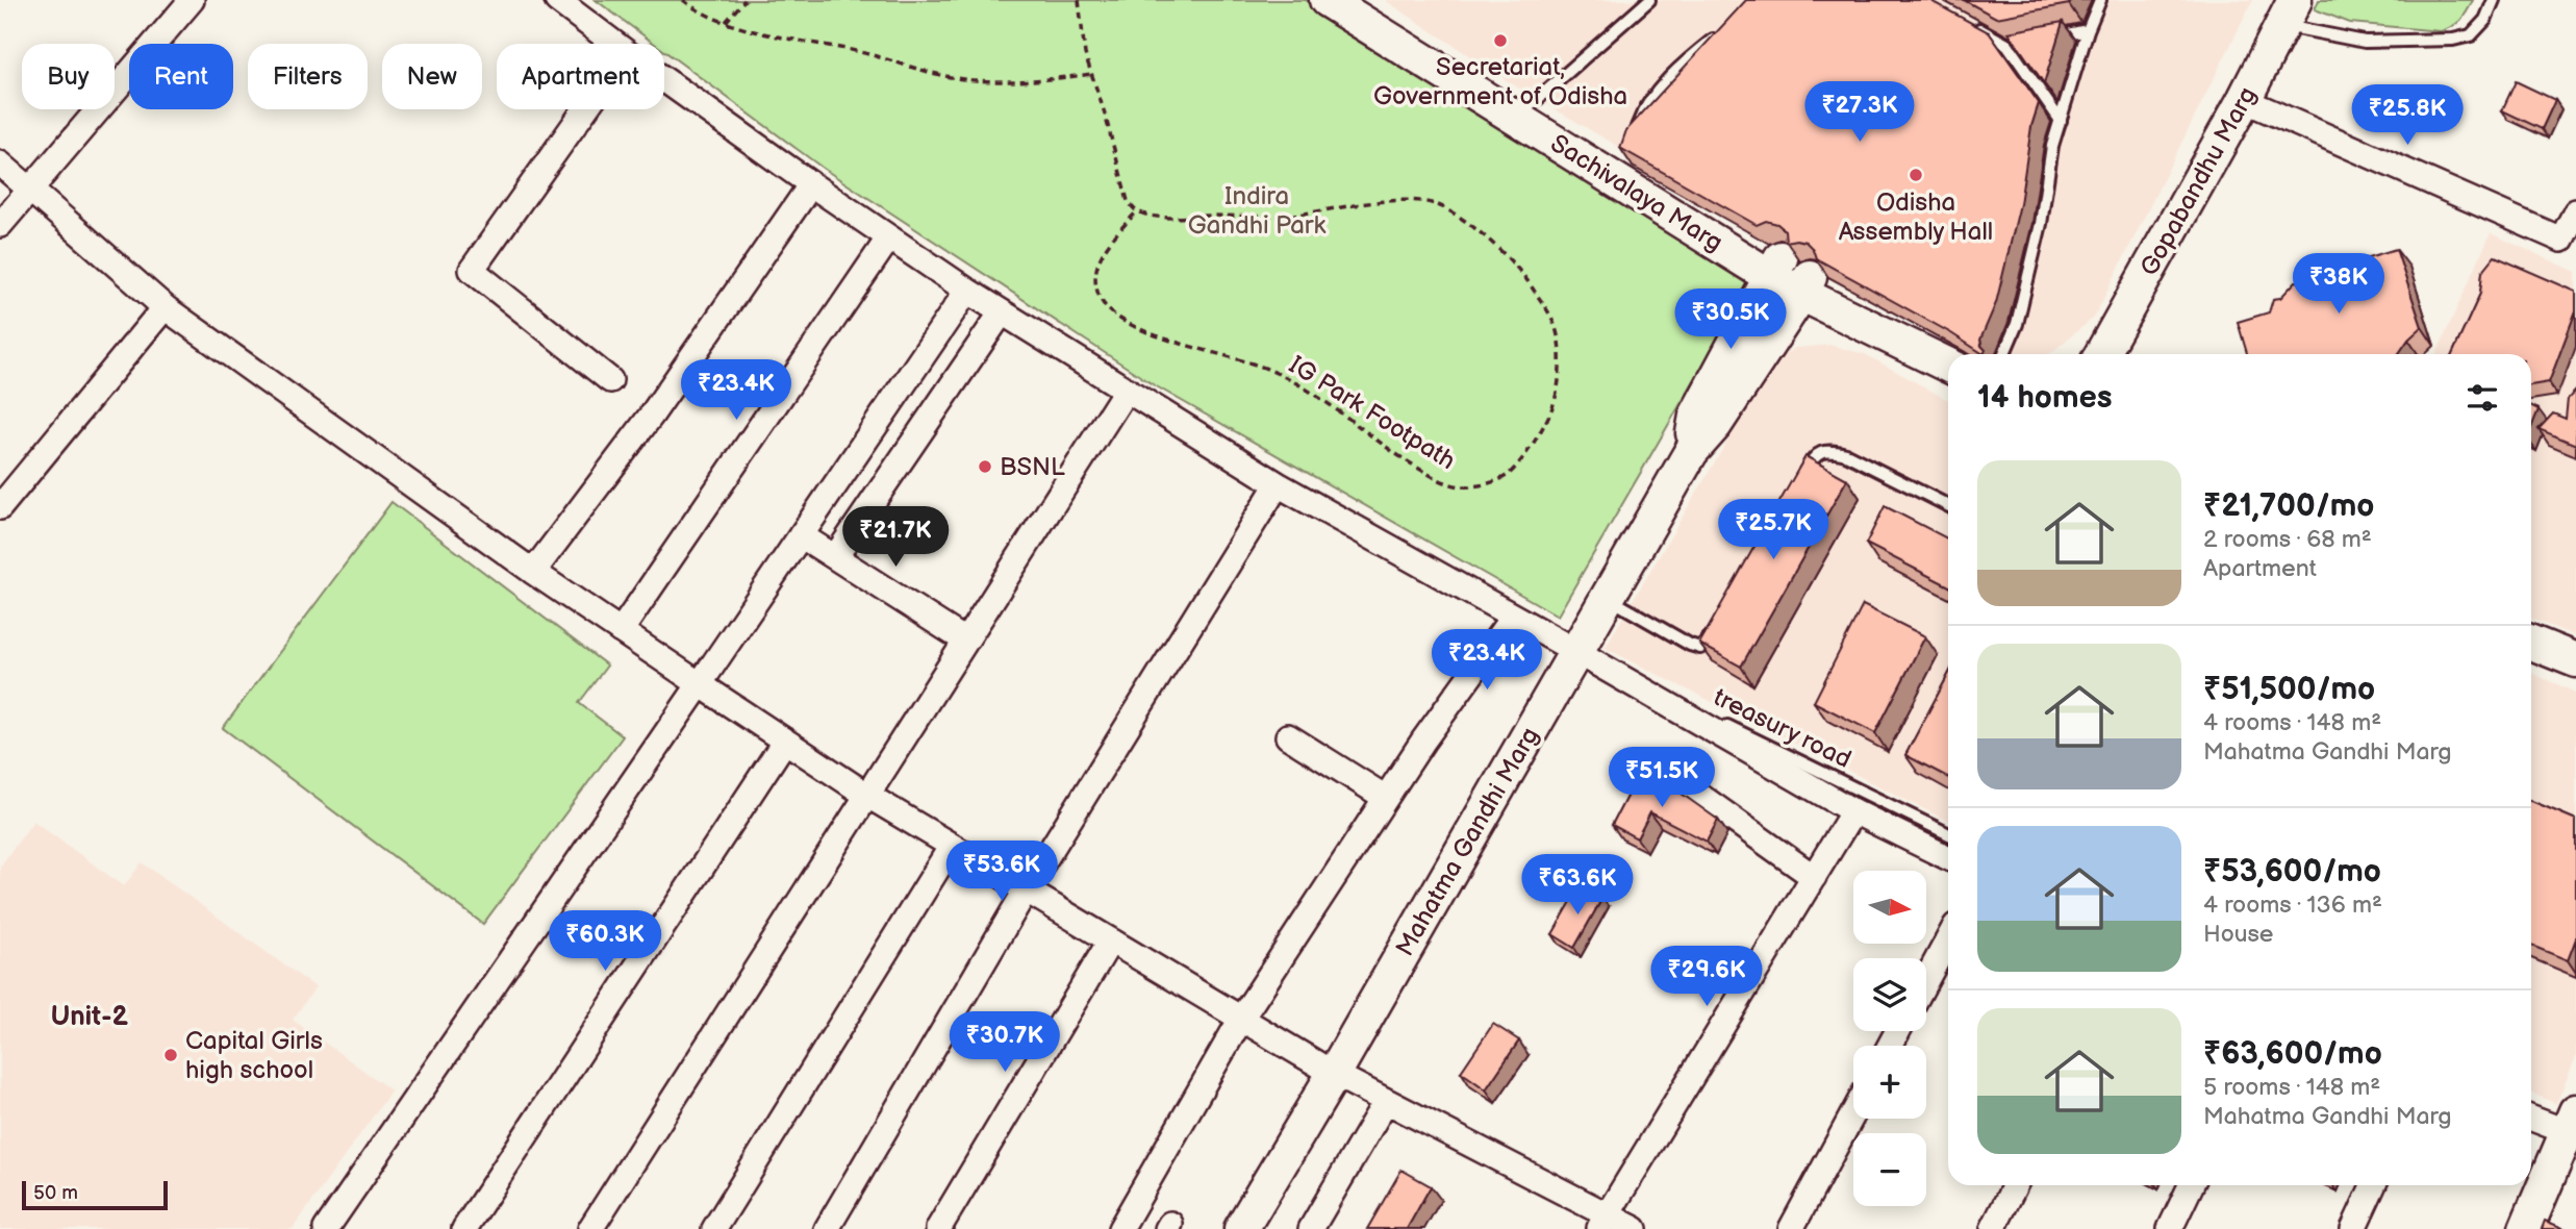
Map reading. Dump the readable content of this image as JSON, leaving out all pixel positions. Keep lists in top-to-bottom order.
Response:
{
  "streets": {
    "main road": ["Gopabandhu Marg", "Sachivalaya Marg", "Mahatma Gandhi Marg"],
    "lane": ["treasury road"],
    "path": ["IG Park Footpath"]
  },
  "crossings": [
    ["Sachivalaya Marg", "Mahatma Gandhi Marg"],
    ["treasury road", "Mahatma Gandhi Marg"]
  ],
  "districts": ["Unit-2"],
  "parks": ["Indira Gandhi Park"],
  "places": [
    "Secretariat, Government of Odisha",
    "Odisha Assembly Hall",
    "BSNL",
    "Capital Girls high school"
  ],
  "scale_bar": "50 m",
  "north": "right",
  "page": {
    "chip": [
      "Buy",
      "Rent",
      "Filters",
      "New",
      "Apartment"
    ],
    "price": [
      "₹27.3K",
      "₹25.8K",
      "₹38K",
      "₹30.5K",
      "₹23.4K",
      "₹25.7K",
      "₹21.7K",
      "₹23.4K",
      "₹51.5K",
      "₹53.6K",
      "₹63.6K",
      "₹60.3K",
      "₹29.6K",
      "₹30.7K"
    ],
    "heading": "14 homes",
    "list": [
      {
        "name": "₹21,700/mo",
        "note": "2 rooms · 68 m² · Apartment"
      },
      {
        "name": "₹51,500/mo",
        "note": "4 rooms · 148 m² · Mahatma Gandhi Marg"
      },
      {
        "name": "₹53,600/mo",
        "note": "4 rooms · 136 m² · House"
      },
      {
        "name": "₹63,600/mo",
        "note": "5 rooms · 148 m² · Mahatma Gandhi Marg"
      }
    ],
    "map_buttons": ["+", "−"],
    "scale": "50 m"
  }
}
